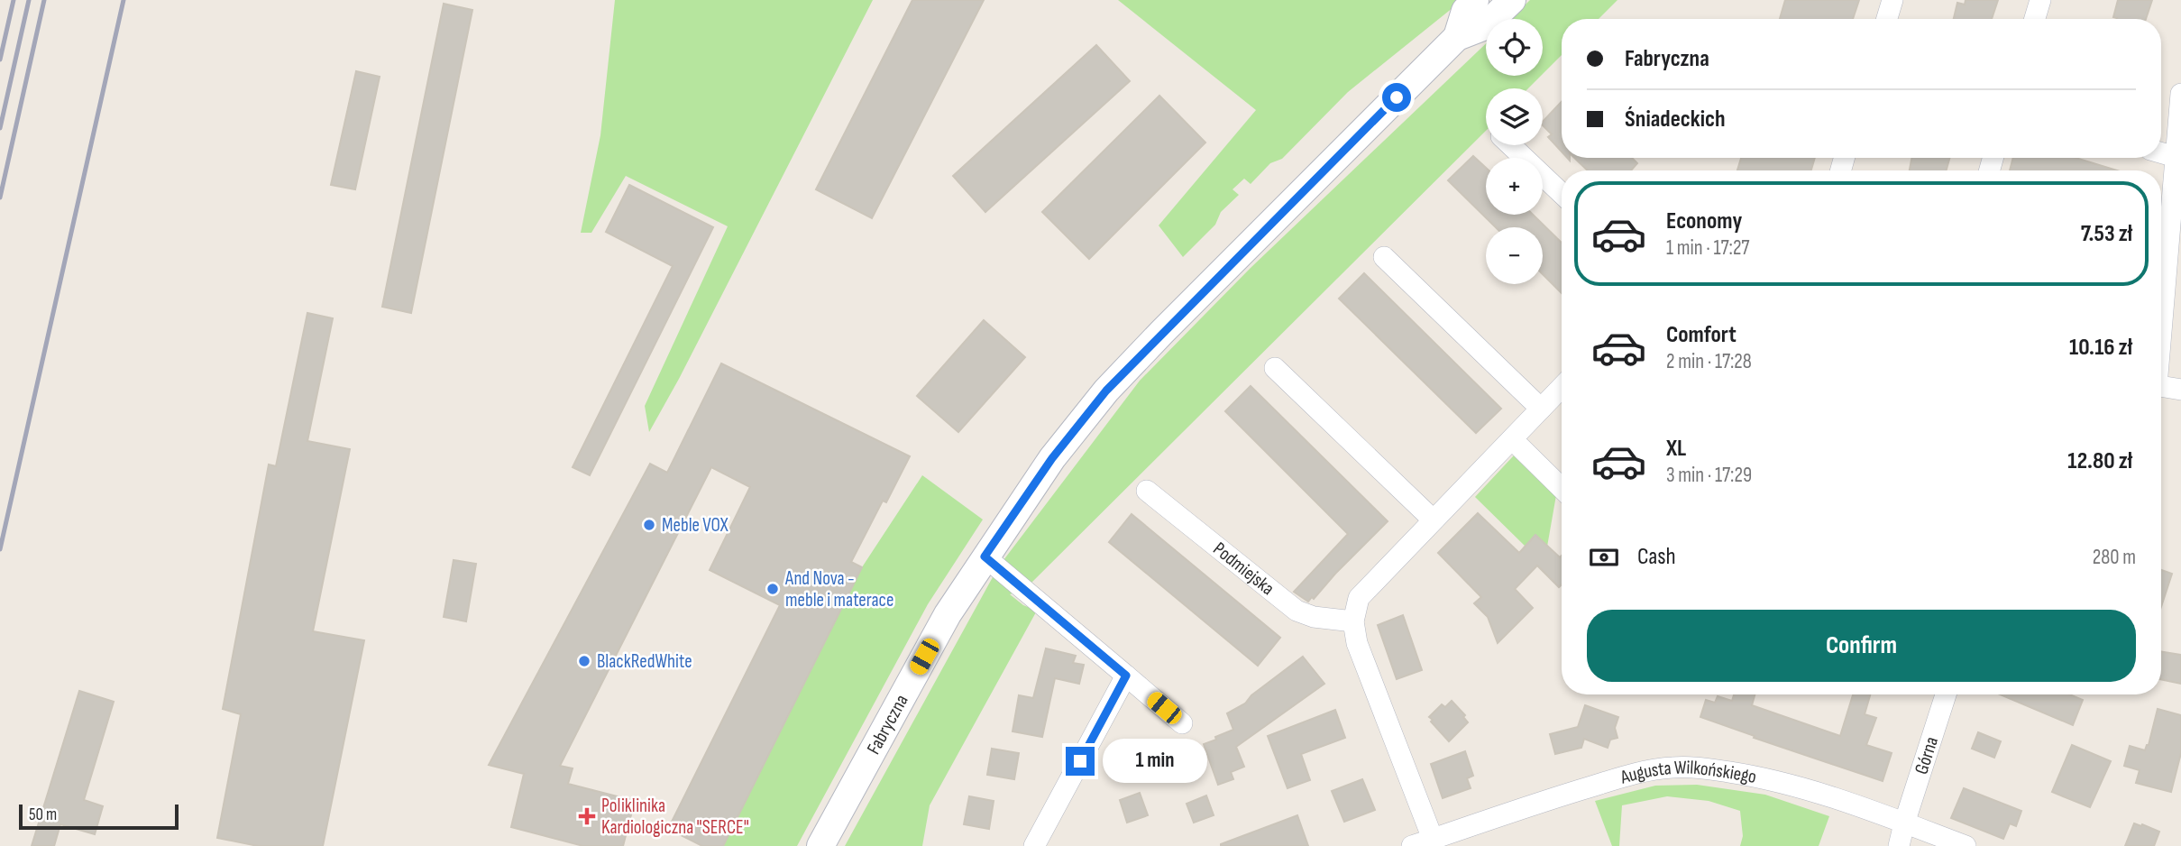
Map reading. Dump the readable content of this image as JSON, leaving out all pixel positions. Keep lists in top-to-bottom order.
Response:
{
  "streets": {
    "street": [
      "Podmiejska",
      "Fabryczna",
      "Górna",
      "Augusta Wilkońskiego"
    ]
  },
  "crossings": [
    ["Górna", "Augusta Wilkońskiego"]
  ],
  "places": {
    "other": ["Meble VOX", "And Nova - meble i materace", "BlackRedWhite"],
    "health": ["Poliklinika Kardiologiczna \"SERCE\""]
  },
  "scale_bar": "50 m",
  "page": {
    "map_buttons": ["+", "−"],
    "banner": ["Fabryczna", "Śniadeckich"],
    "list": [
      {
        "name": "Economy",
        "note": "1 min · 17:27",
        "value": "7.53 zł"
      },
      {
        "name": "Comfort",
        "note": "2 min · 17:28",
        "value": "10.16 zł"
      },
      {
        "name": "XL",
        "note": "3 min · 17:29",
        "value": "12.80 zł"
      }
    ],
    "pay": ["Cash", "280 m"],
    "buttons": "Confirm",
    "bubble": "1 min",
    "scale": "50 m"
  }
}
